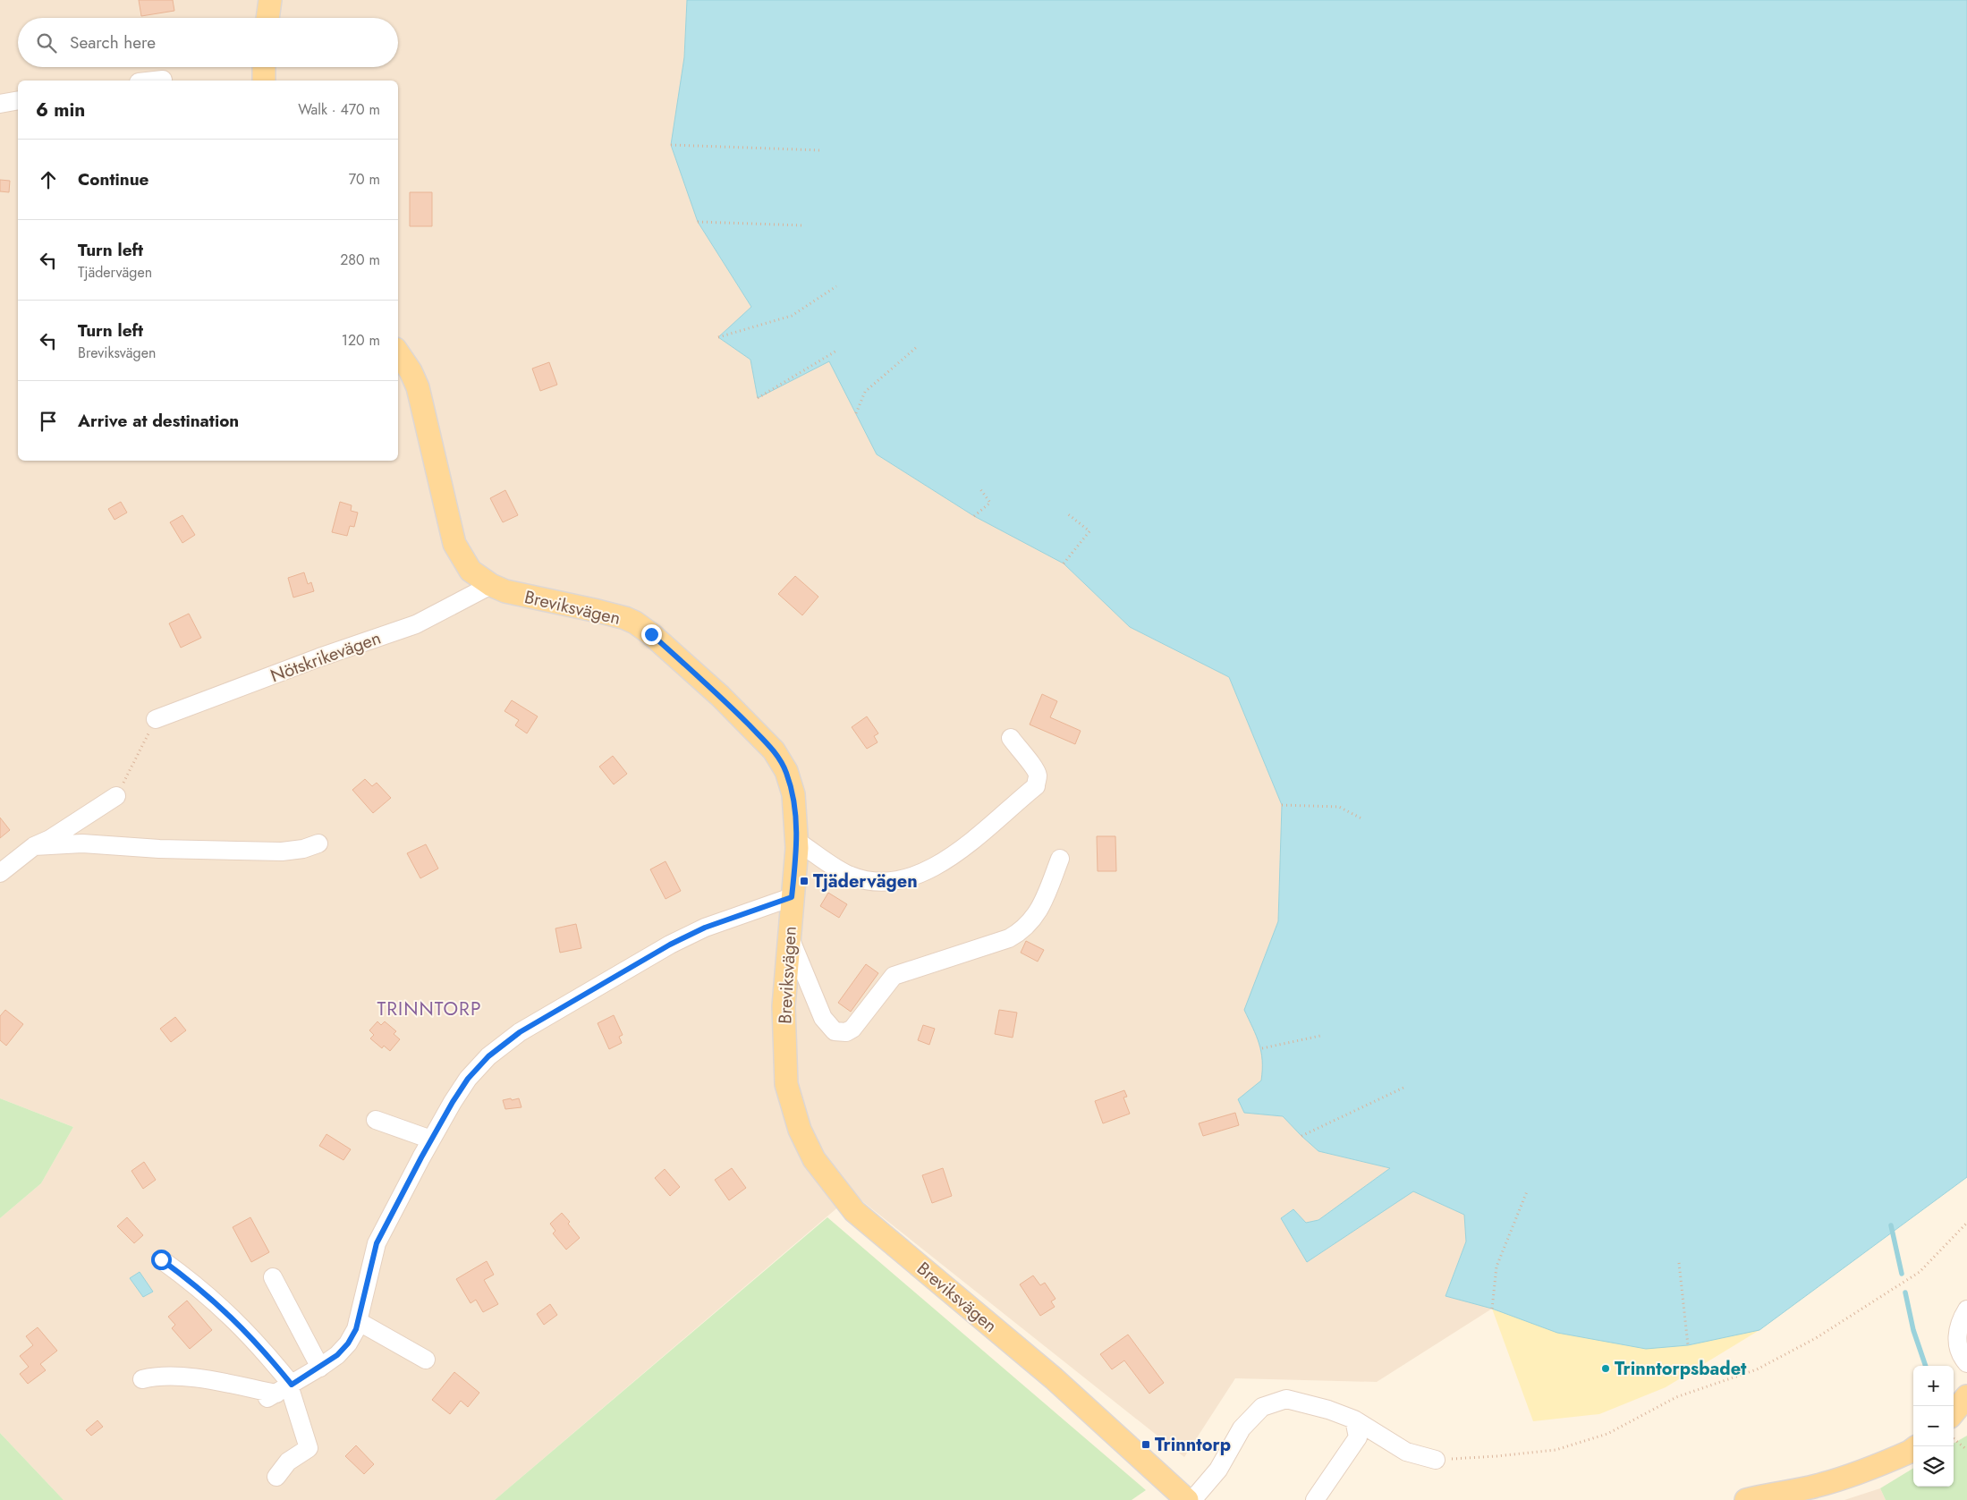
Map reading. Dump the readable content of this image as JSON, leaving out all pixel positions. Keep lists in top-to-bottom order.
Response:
{
  "streets": {
    "main road": ["Breviksvägen"],
    "street": ["Nötskrikevägen"]
  },
  "crossings": [
    ["Breviksvägen", "Nötskrikevägen"]
  ],
  "districts": ["TRINNTORP"],
  "places": {
    "transit": ["Tjädervägen", "Trinntorp"],
    "other": ["Trinntorpsbadet"]
  },
  "page": {
    "search": "Search here",
    "heading": ["6 min", "Walk · 470 m"],
    "list": [
      ["Continue", "70 m"],
      ["Turn left", "Tjädervägen", "280 m"],
      ["Turn left", "Breviksvägen", "120 m"],
      "Arrive at destination"
    ],
    "map_buttons": ["+", "−"]
  }
}
